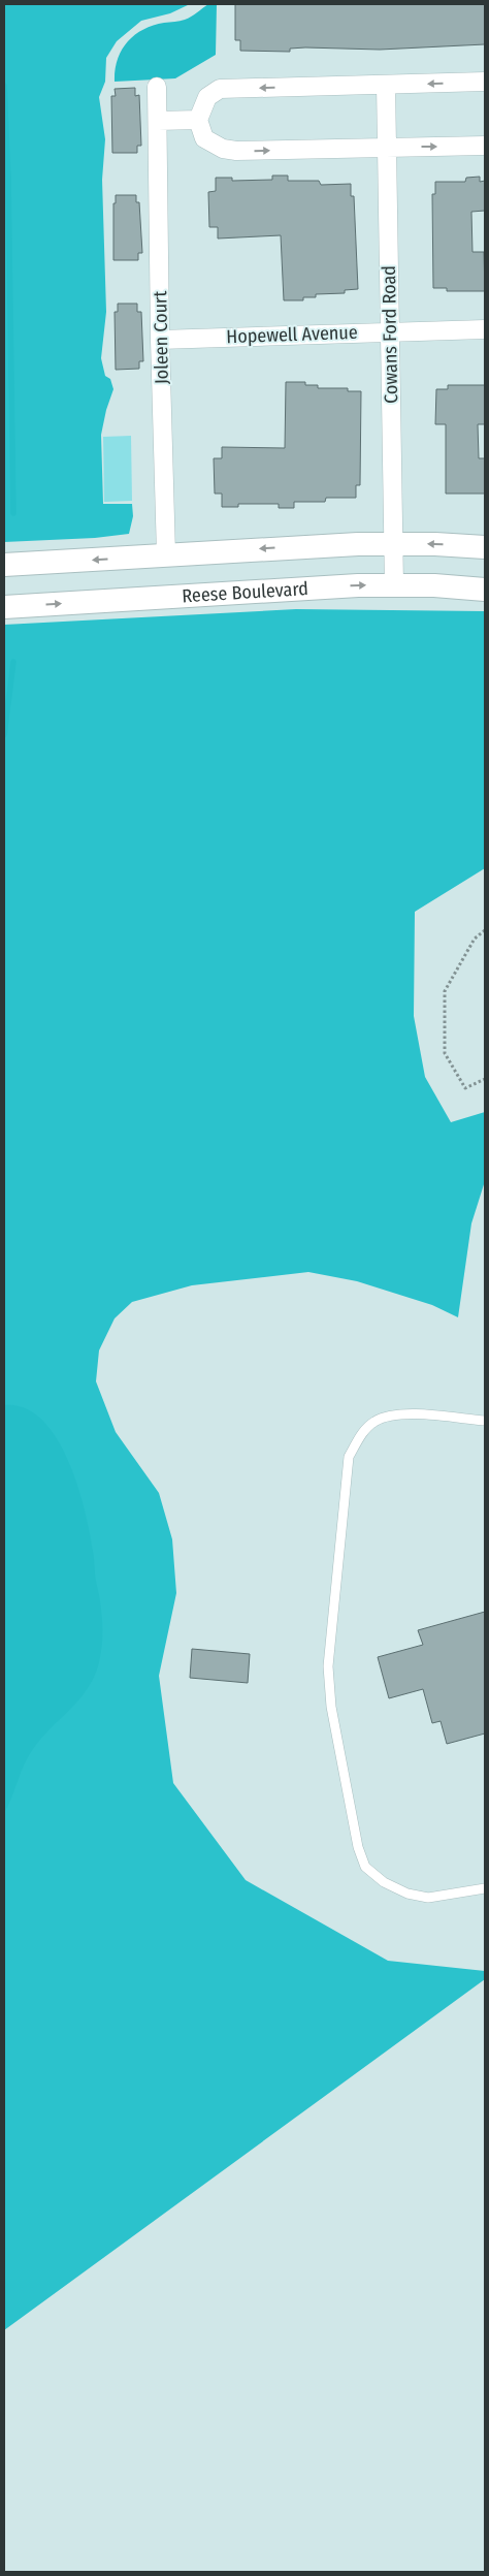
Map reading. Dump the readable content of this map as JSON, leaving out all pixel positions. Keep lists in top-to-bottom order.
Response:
{
  "streets": {
    "street": [
      "Hopewell Avenue",
      "Cowans Ford Road",
      "Joleen Court",
      "Reese Boulevard"
    ]
  },
  "crossings": [
    ["Hopewell Avenue", "Cowans Ford Road"],
    ["Hopewell Avenue", "Joleen Court"],
    ["Cowans Ford Road", "Reese Boulevard"]
  ]
}
